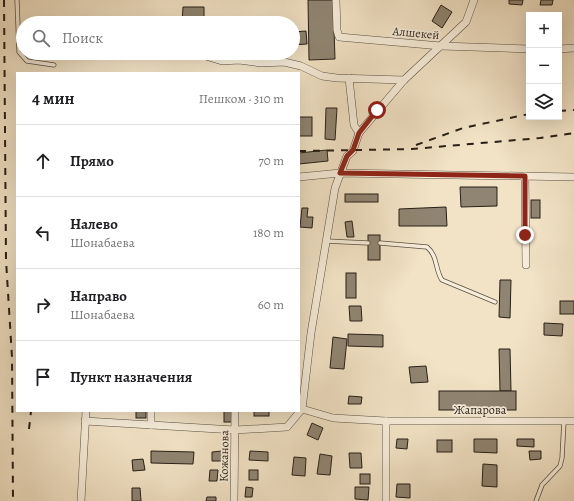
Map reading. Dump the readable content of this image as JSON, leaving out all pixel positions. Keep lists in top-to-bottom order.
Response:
{
  "streets": {
    "street": ["Алшекей", "Жапарова", "Кожанова"]
  },
  "page": {
    "map_buttons": ["+", "−"],
    "search": "Поиск",
    "heading": ["4 мин", "Пешком · 310 m"],
    "list": [
      ["Прямо", "70 m"],
      ["Налево", "Шонабаева", "180 m"],
      ["Направо", "Шонабаева", "60 m"],
      "Пункт назначения"
    ]
  }
}
